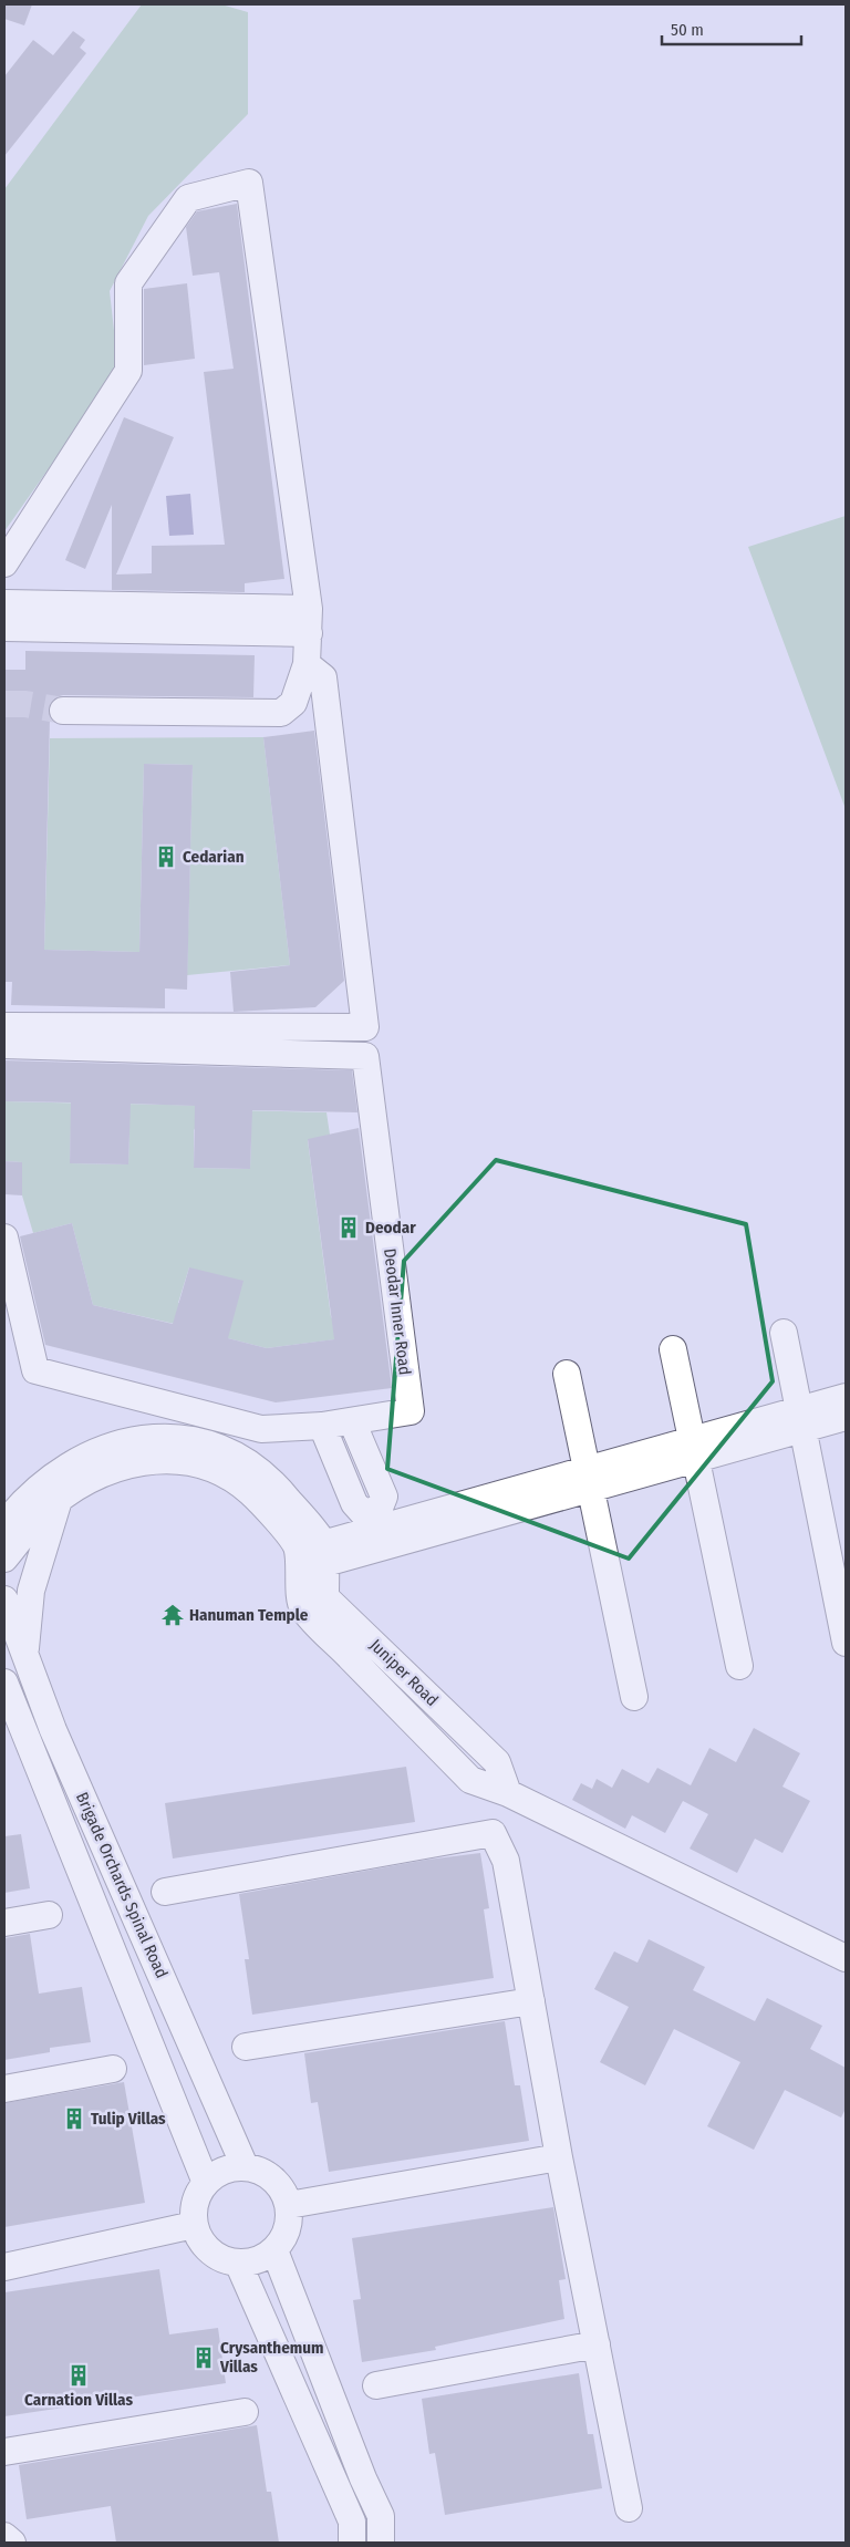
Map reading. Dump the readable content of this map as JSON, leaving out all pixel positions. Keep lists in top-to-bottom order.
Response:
{
  "streets": {
    "street": ["Deodar Inner Road", "Juniper Road", "Brigade Orchards Spinal Road"]
  },
  "places": {
    "building": [
      "Cedarian",
      "Deodar",
      "Tulip Villas",
      "Crysanthemum Villas",
      "Carnation Villas"
    ],
    "temple": ["Hanuman Temple"]
  },
  "scale_bar": "50 m"
}
